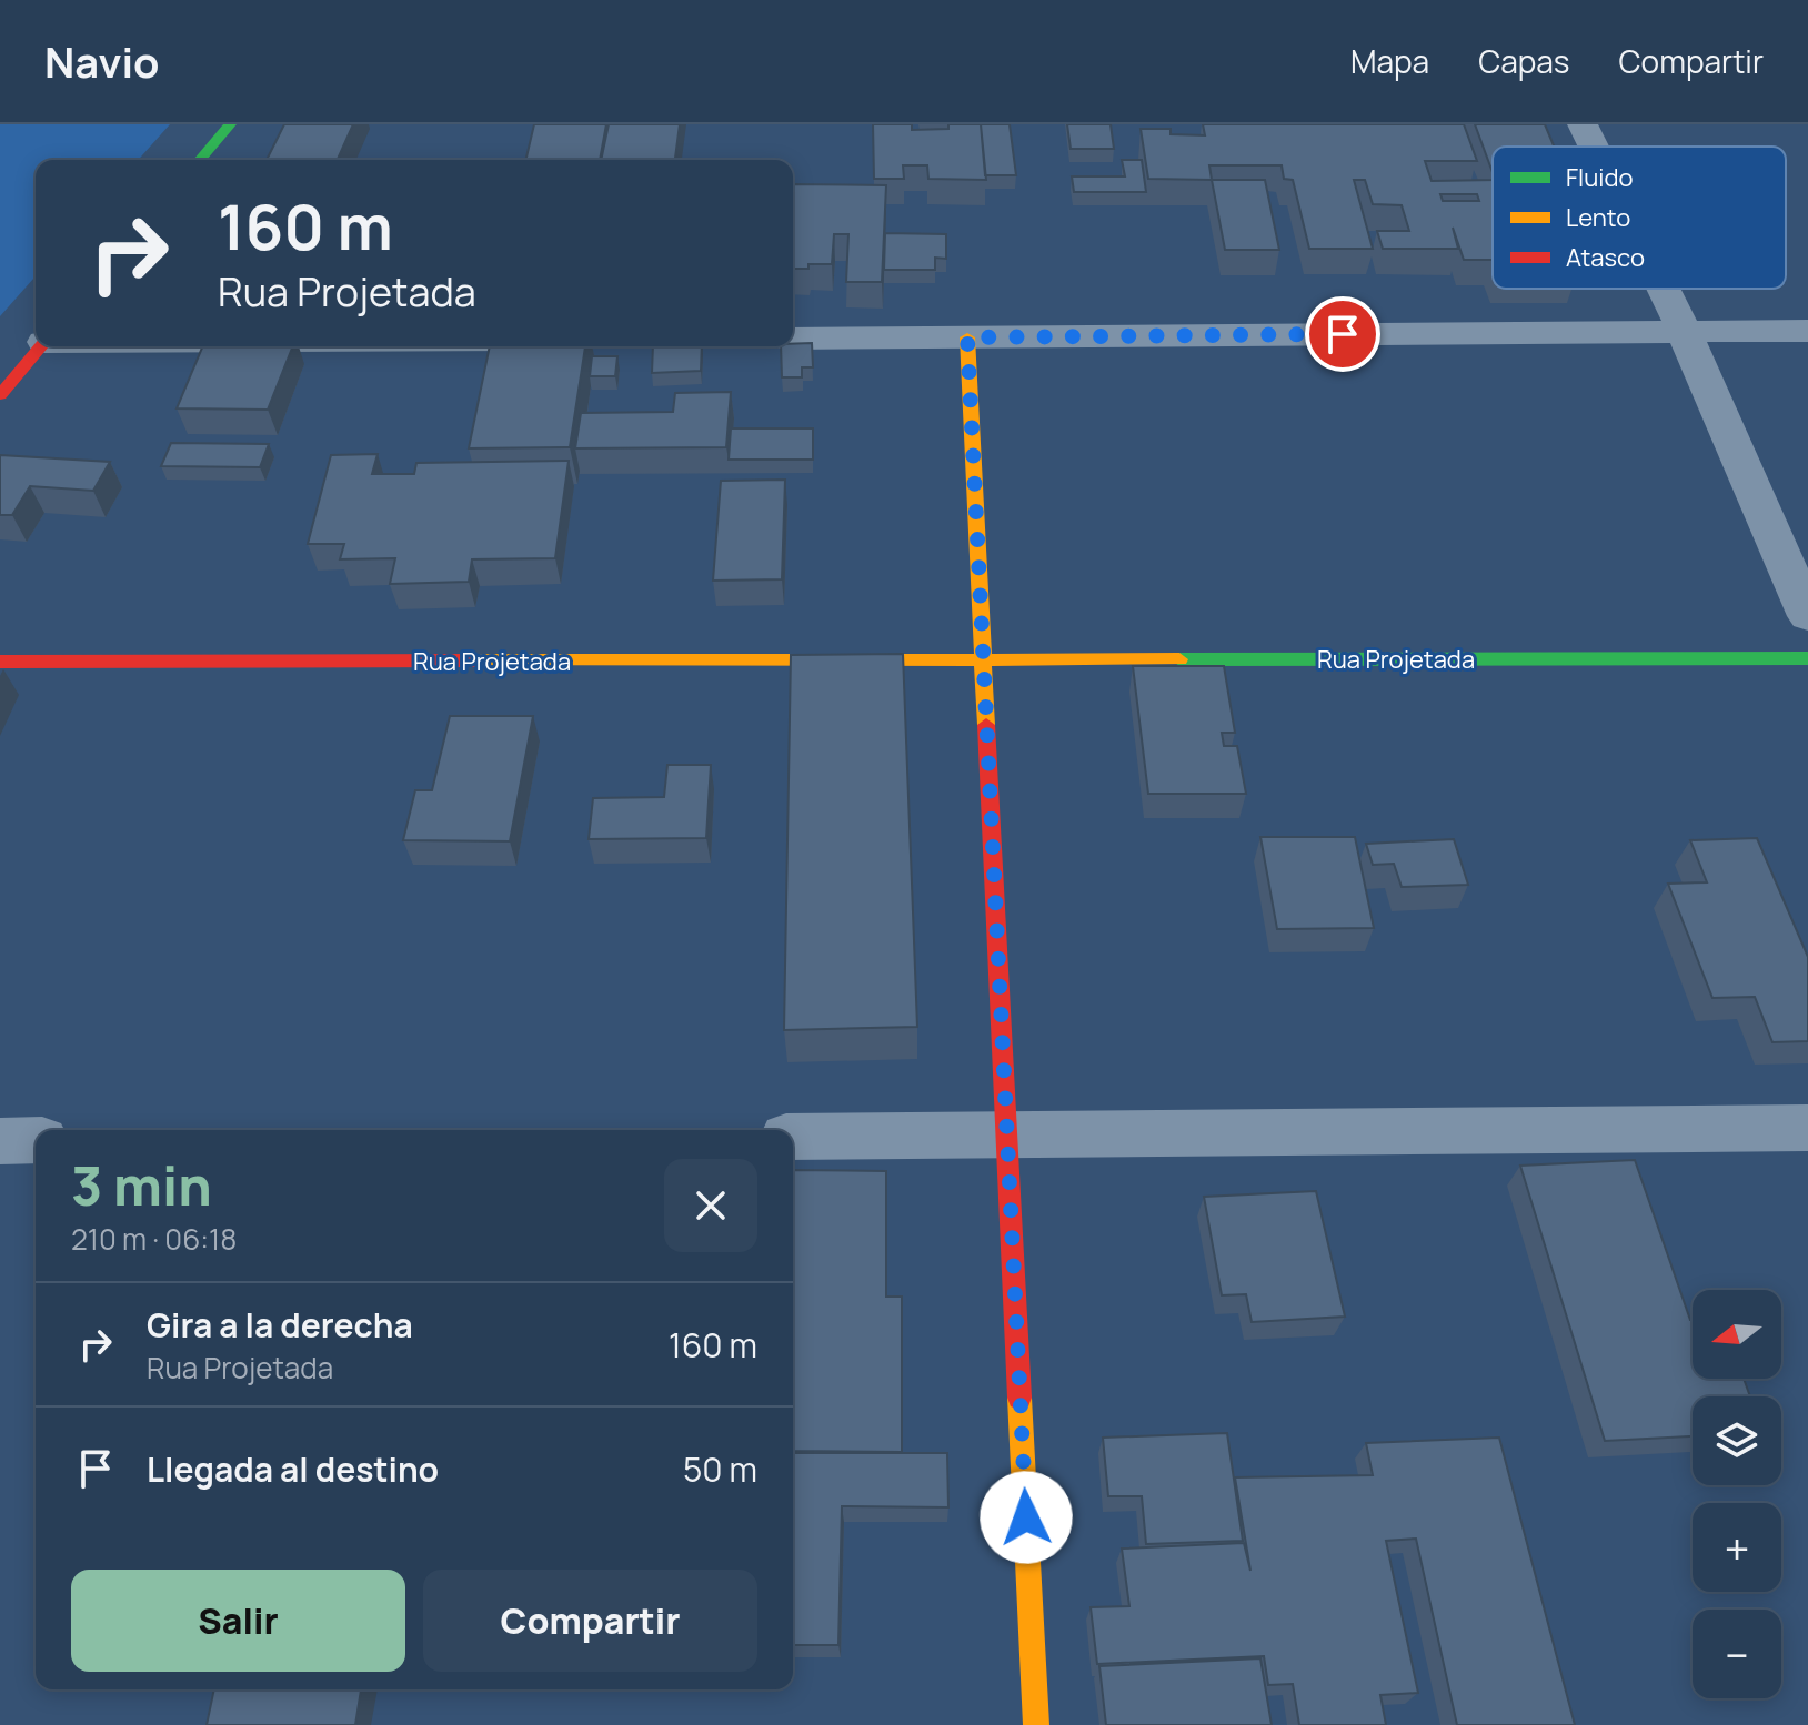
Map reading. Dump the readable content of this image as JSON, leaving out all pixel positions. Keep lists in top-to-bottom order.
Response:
{
  "streets": {
    "street": ["Rua Projetada"]
  },
  "legend": ["Fluido", "Lento", "Atasco"],
  "north": "left",
  "page": {
    "header": "Navio",
    "nav": ["Mapa", "Capas", "Compartir"],
    "turn": ["160 m", "Rua Projetada"],
    "heading": ["3 min", "210 m · 06:18"],
    "list": [
      {
        "name": "Gira a la derecha",
        "note": "Rua Projetada",
        "value": "160 m"
      },
      {
        "name": "Llegada al destino",
        "value": "50 m"
      }
    ],
    "map_buttons": ["+", "−"],
    "buttons": ["Salir", "Compartir"]
  }
}
